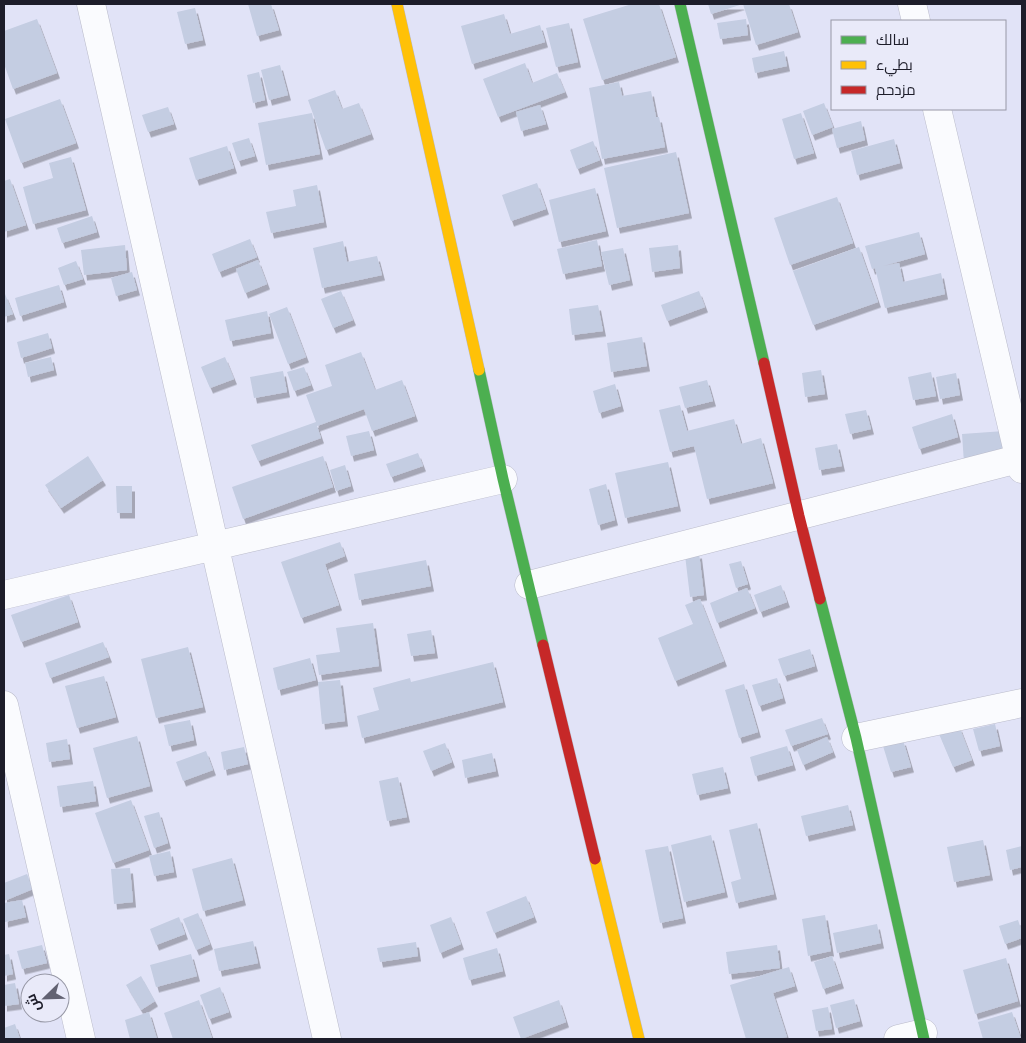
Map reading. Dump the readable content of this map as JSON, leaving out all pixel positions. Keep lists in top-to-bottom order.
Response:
{
  "legend": ["سالك", "بطيء", "مزدحم"],
  "north": "bottom left"
}
